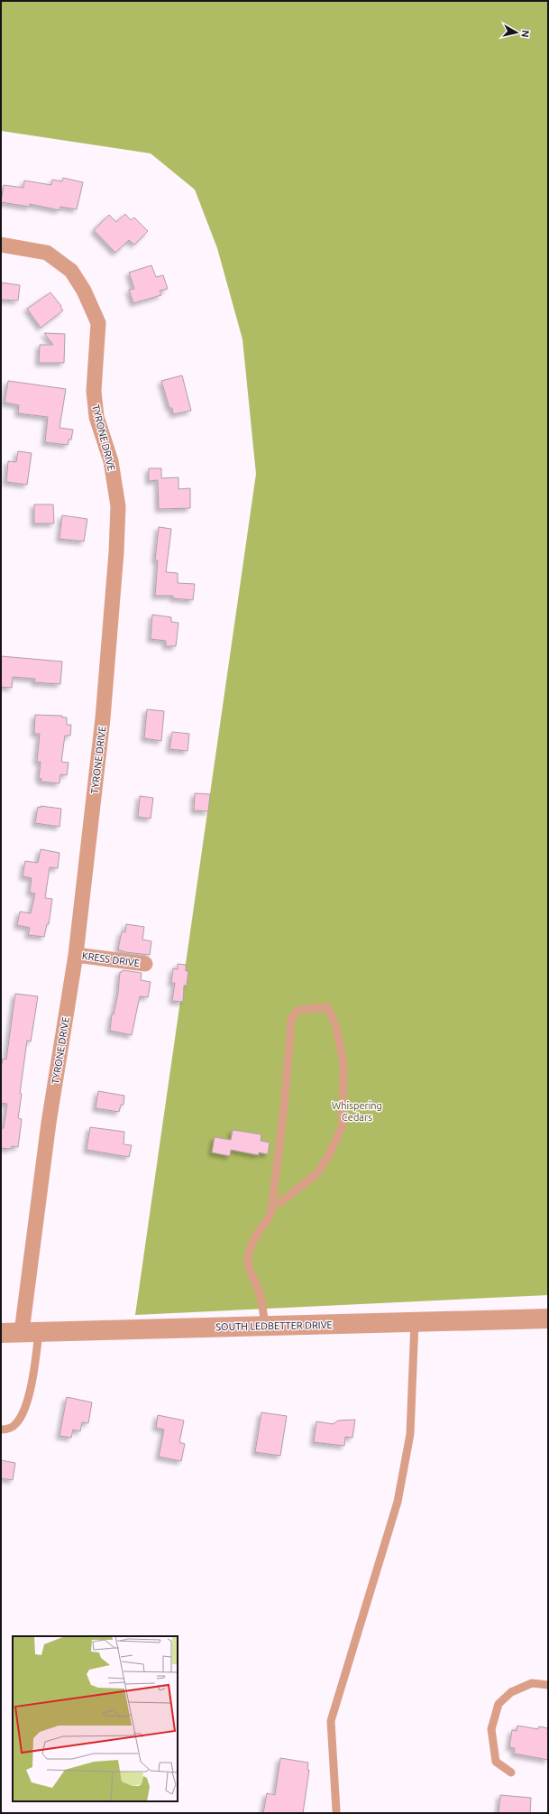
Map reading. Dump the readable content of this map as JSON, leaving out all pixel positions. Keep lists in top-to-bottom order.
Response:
{
  "streets": {
    "street": ["TYRONE DRIVE", "KRESS DRIVE", "SOUTH LEDBETTER DRIVE"]
  },
  "crossings": [
    ["TYRONE DRIVE", "KRESS DRIVE"],
    ["TYRONE DRIVE", "SOUTH LEDBETTER DRIVE"]
  ],
  "parks": ["Whispering Cedars"],
  "north": "right"
}
